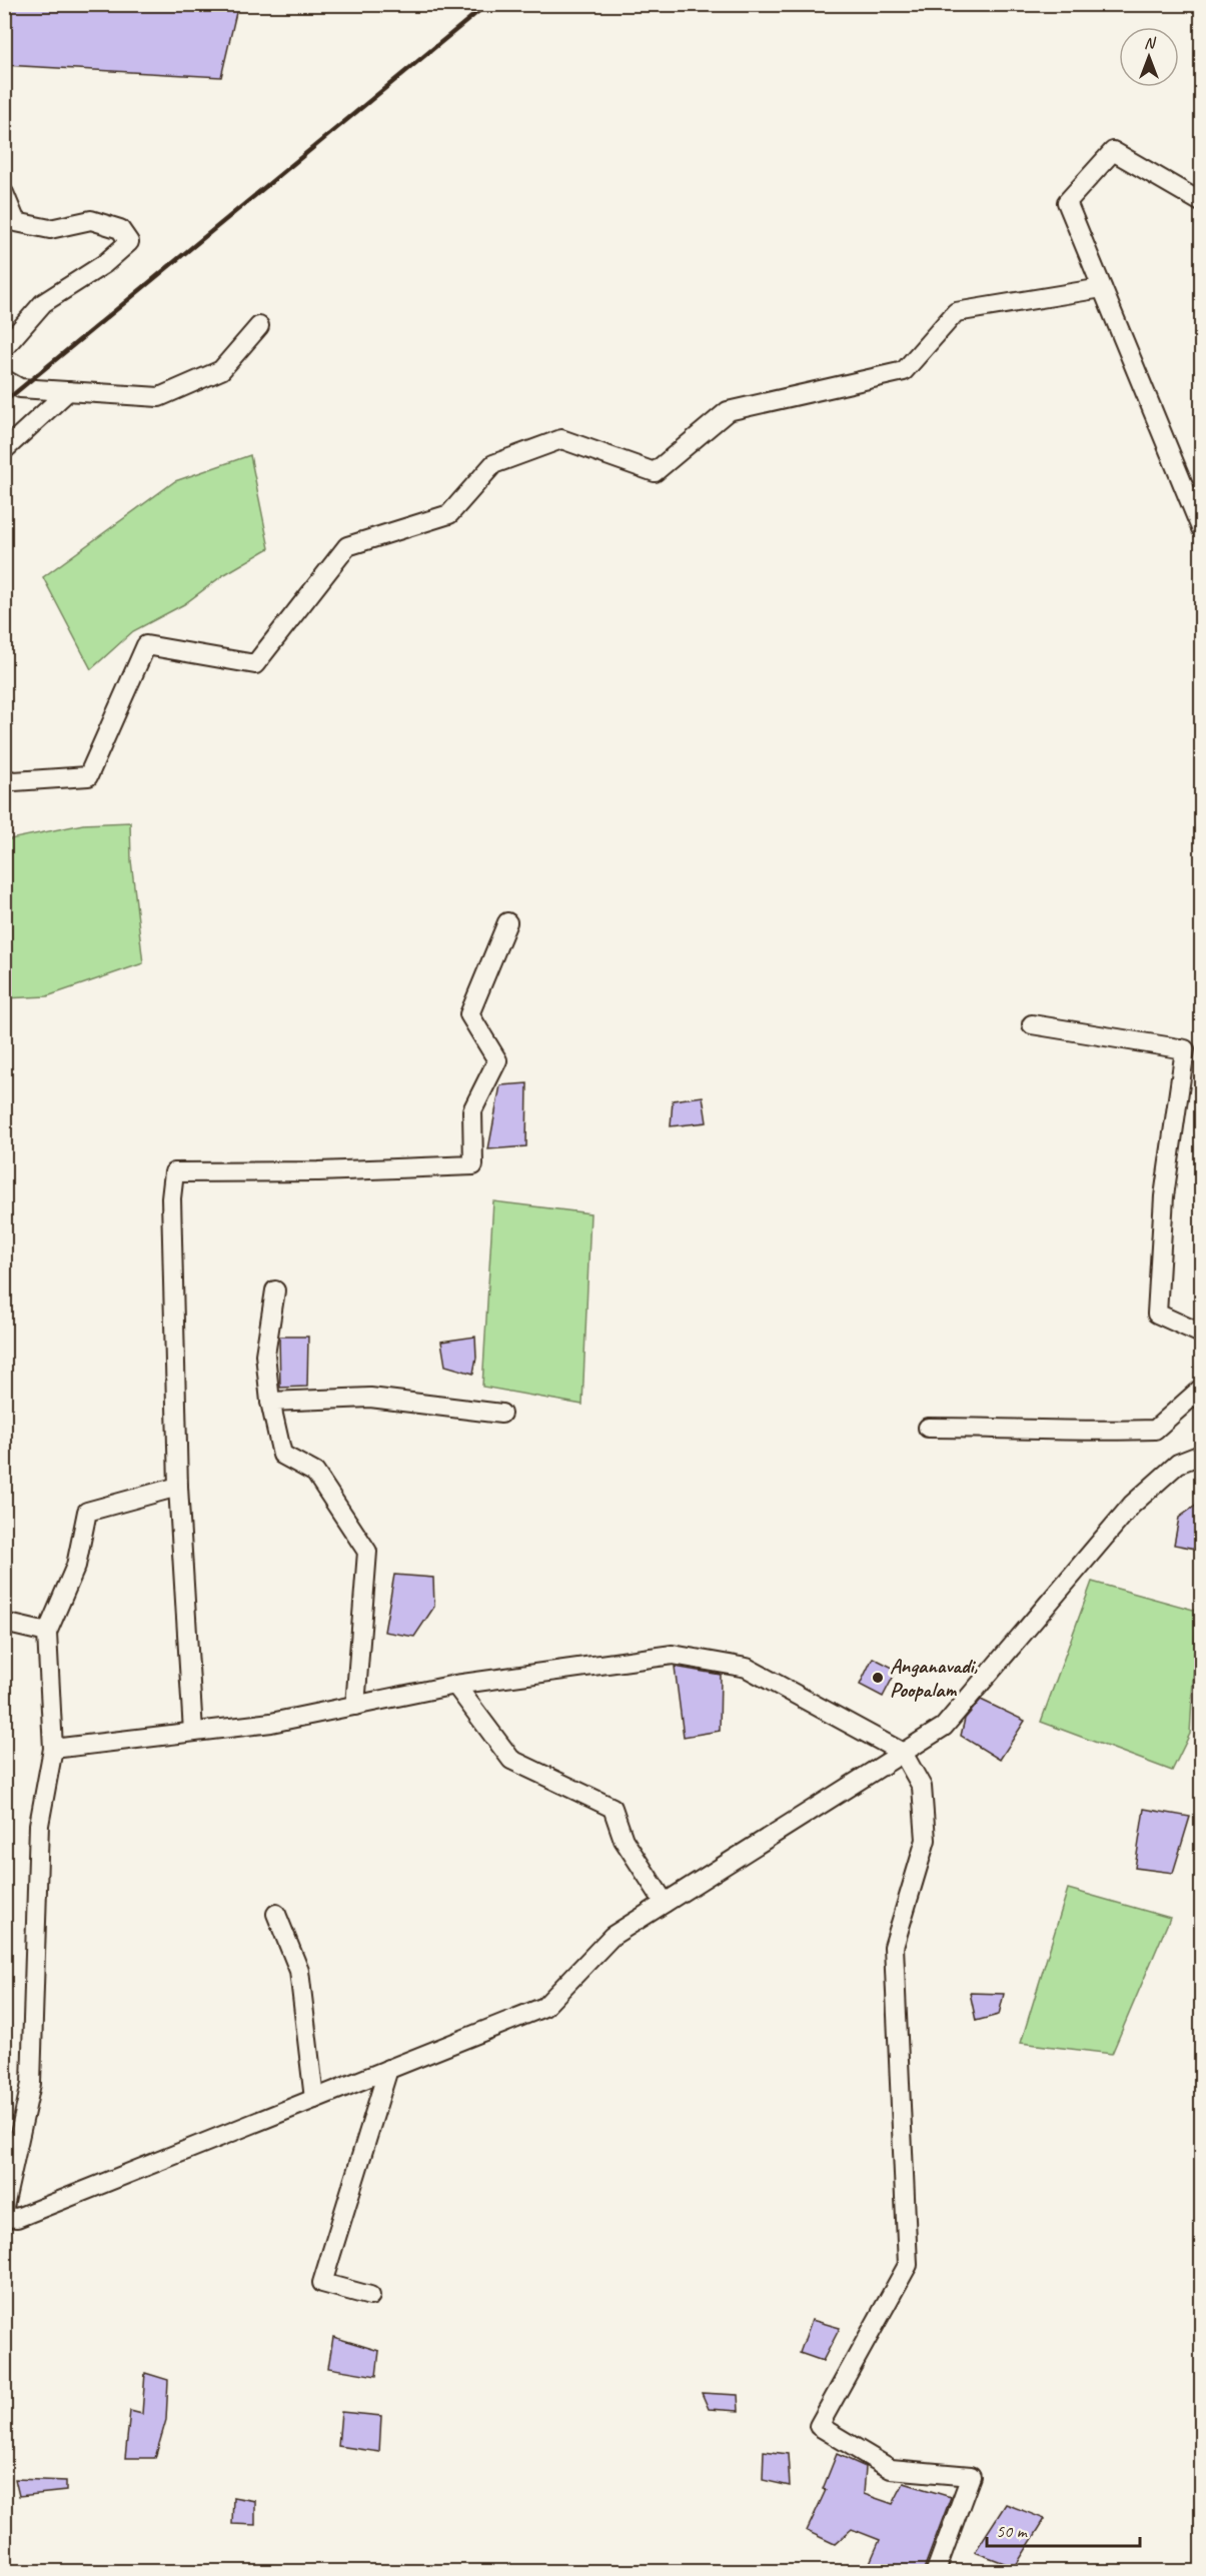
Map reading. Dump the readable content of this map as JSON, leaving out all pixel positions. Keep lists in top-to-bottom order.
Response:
{
  "places": ["Anganavadi, Poopalam"],
  "scale_bar": "50 m",
  "north": "top"
}
